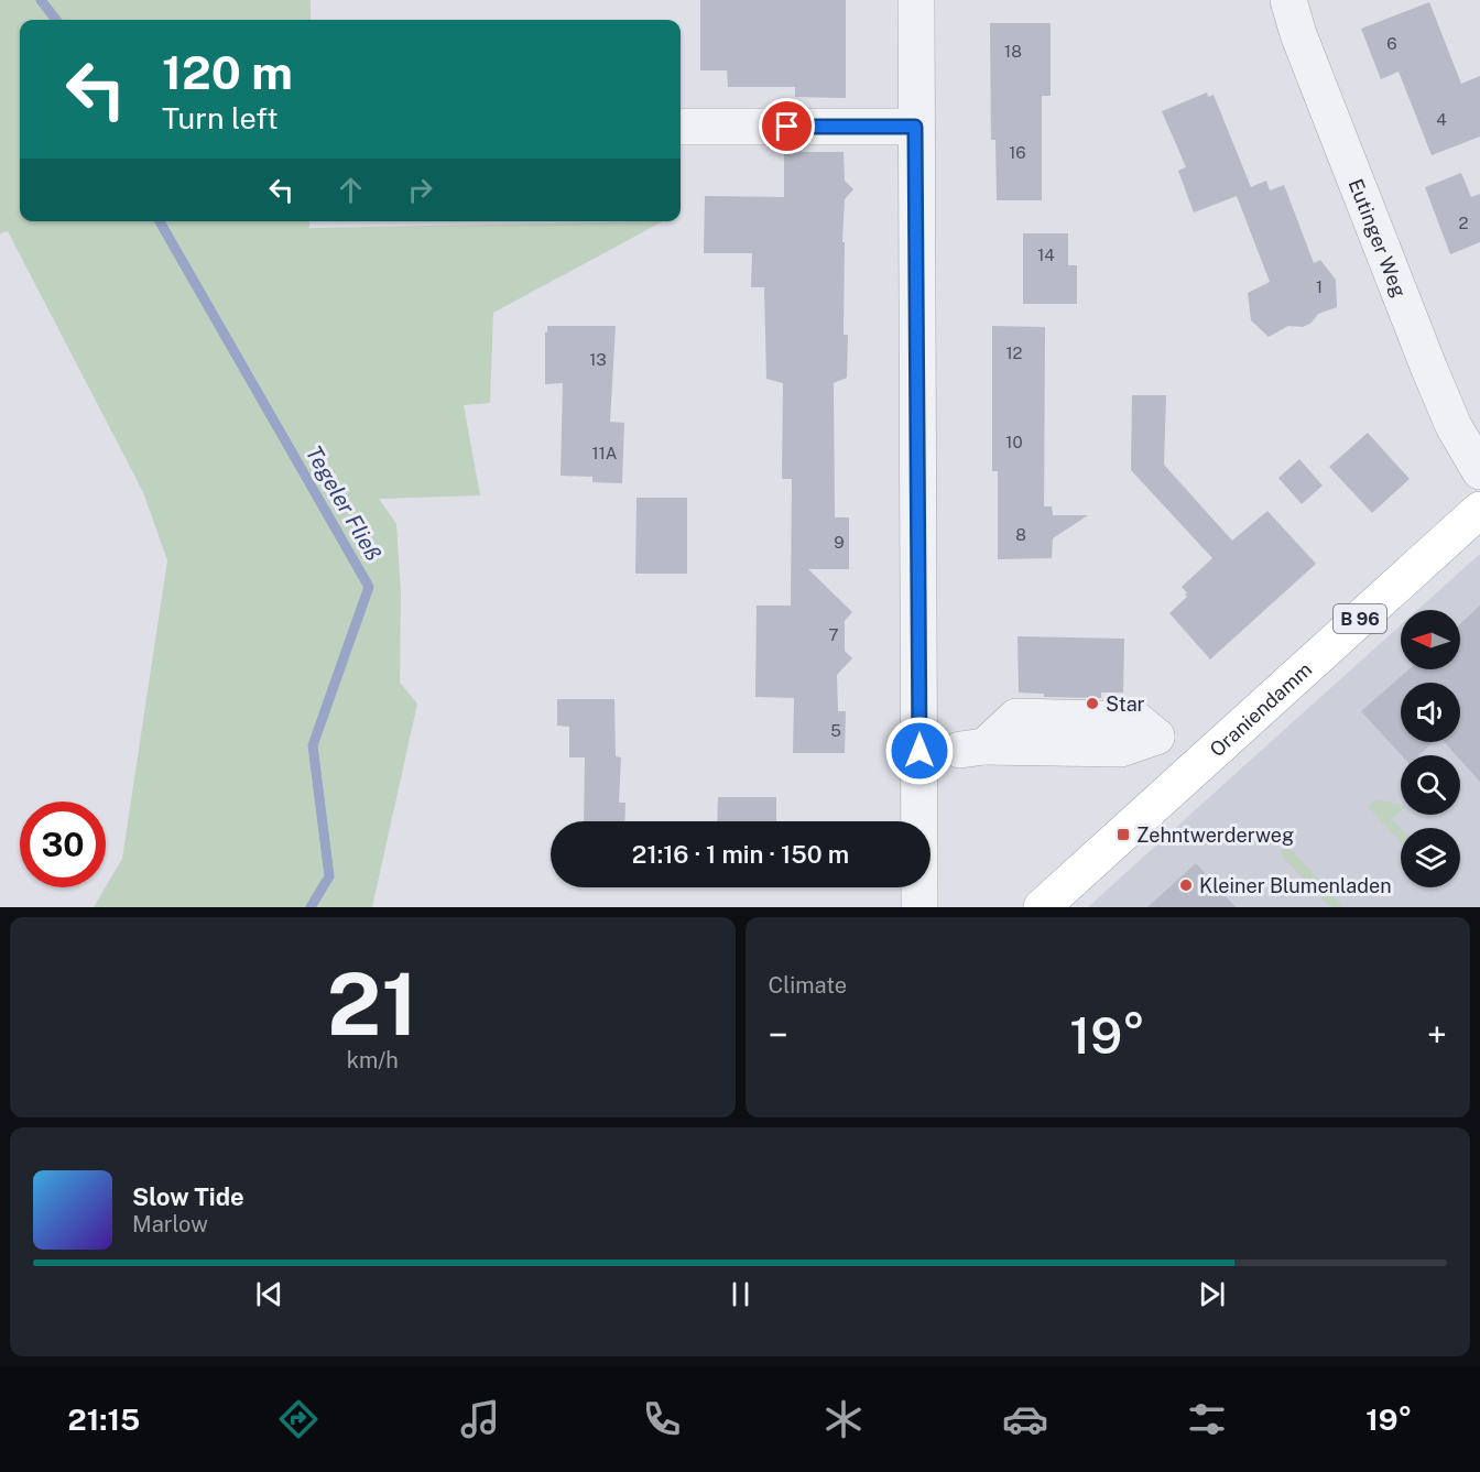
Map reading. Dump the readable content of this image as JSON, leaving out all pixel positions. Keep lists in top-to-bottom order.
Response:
{
  "streets": {
    "main road": ["B 96", "Oraniendamm"],
    "street": ["Eutinger Weg"]
  },
  "water": ["Tegeler Fließ"],
  "places": {
    "other": ["Star", "Kleiner Blumenladen"],
    "transit": ["Zehntwerderweg"]
  },
  "house_numbers": [
    "6",
    "18",
    "4",
    "16",
    "2",
    "14",
    "1",
    "12",
    "13",
    "10",
    "11A",
    "8",
    "9",
    "7",
    "5"
  ],
  "north": "left",
  "page": {
    "turn": ["120 m", "Turn left"],
    "limit": "30",
    "trip": "21:16 · 1 min · 150 m",
    "tile": [
      ["21", "km/h"],
      "Climate"
    ],
    "heat": ["−", "19°", "+"],
    "song": ["Slow Tide", "Marlow"],
    "tabs": ["21:15", "19°"]
  }
}
